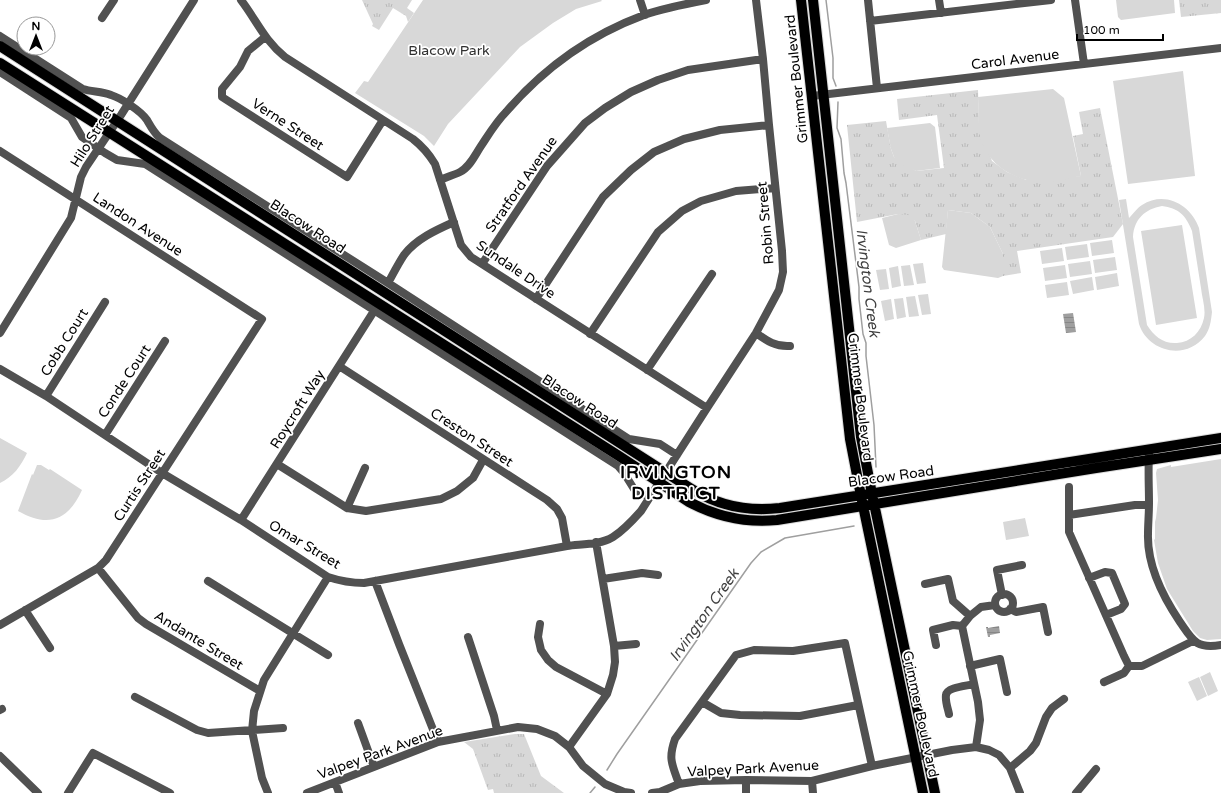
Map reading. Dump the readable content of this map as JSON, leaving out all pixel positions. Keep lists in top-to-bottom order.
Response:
{
  "streets": {
    "main road": ["Grimmer Boulevard", "Blacow Road"],
    "street": [
      "Carol Avenue",
      "Verne Street",
      "Hilo Street",
      "Stratford Avenue",
      "Robin Street",
      "Landon Avenue",
      "Sundale Drive",
      "Cobb Court",
      "Conde Court",
      "Roycroft Way",
      "Creston Street",
      "Curtis Street",
      "Omar Street",
      "Andante Street",
      "Valpey Park Avenue"
    ]
  },
  "crossings": [
    ["Carol Avenue", "Grimmer Boulevard"],
    ["Grimmer Boulevard", "Blacow Road"],
    ["Grimmer Boulevard", "Valpey Park Avenue"],
    ["Verne Street", "Sundale Drive"],
    ["Hilo Street", "Landon Avenue"],
    ["Hilo Street", "Blacow Road"],
    ["Stratford Avenue", "Robin Street"],
    ["Stratford Avenue", "Sundale Drive"],
    ["Robin Street", "Blacow Road"],
    ["Robin Street", "Sundale Drive"],
    ["Robin Street", "Omar Street"],
    ["Landon Avenue", "Curtis Street"],
    ["Blacow Road", "Omar Street"],
    ["Cobb Court", "Omar Street"],
    ["Conde Court", "Omar Street"],
    ["Roycroft Way", "Creston Street"],
    ["Roycroft Way", "Omar Street"],
    ["Creston Street", "Omar Street"],
    ["Curtis Street", "Omar Street"],
    ["Curtis Street", "Andante Street"]
  ],
  "districts": ["IRVINGTON DISTRICT"],
  "water": ["Irvington Creek"],
  "parks": ["Blacow Park"],
  "scale_bar": "100 m",
  "north": "top"
}
